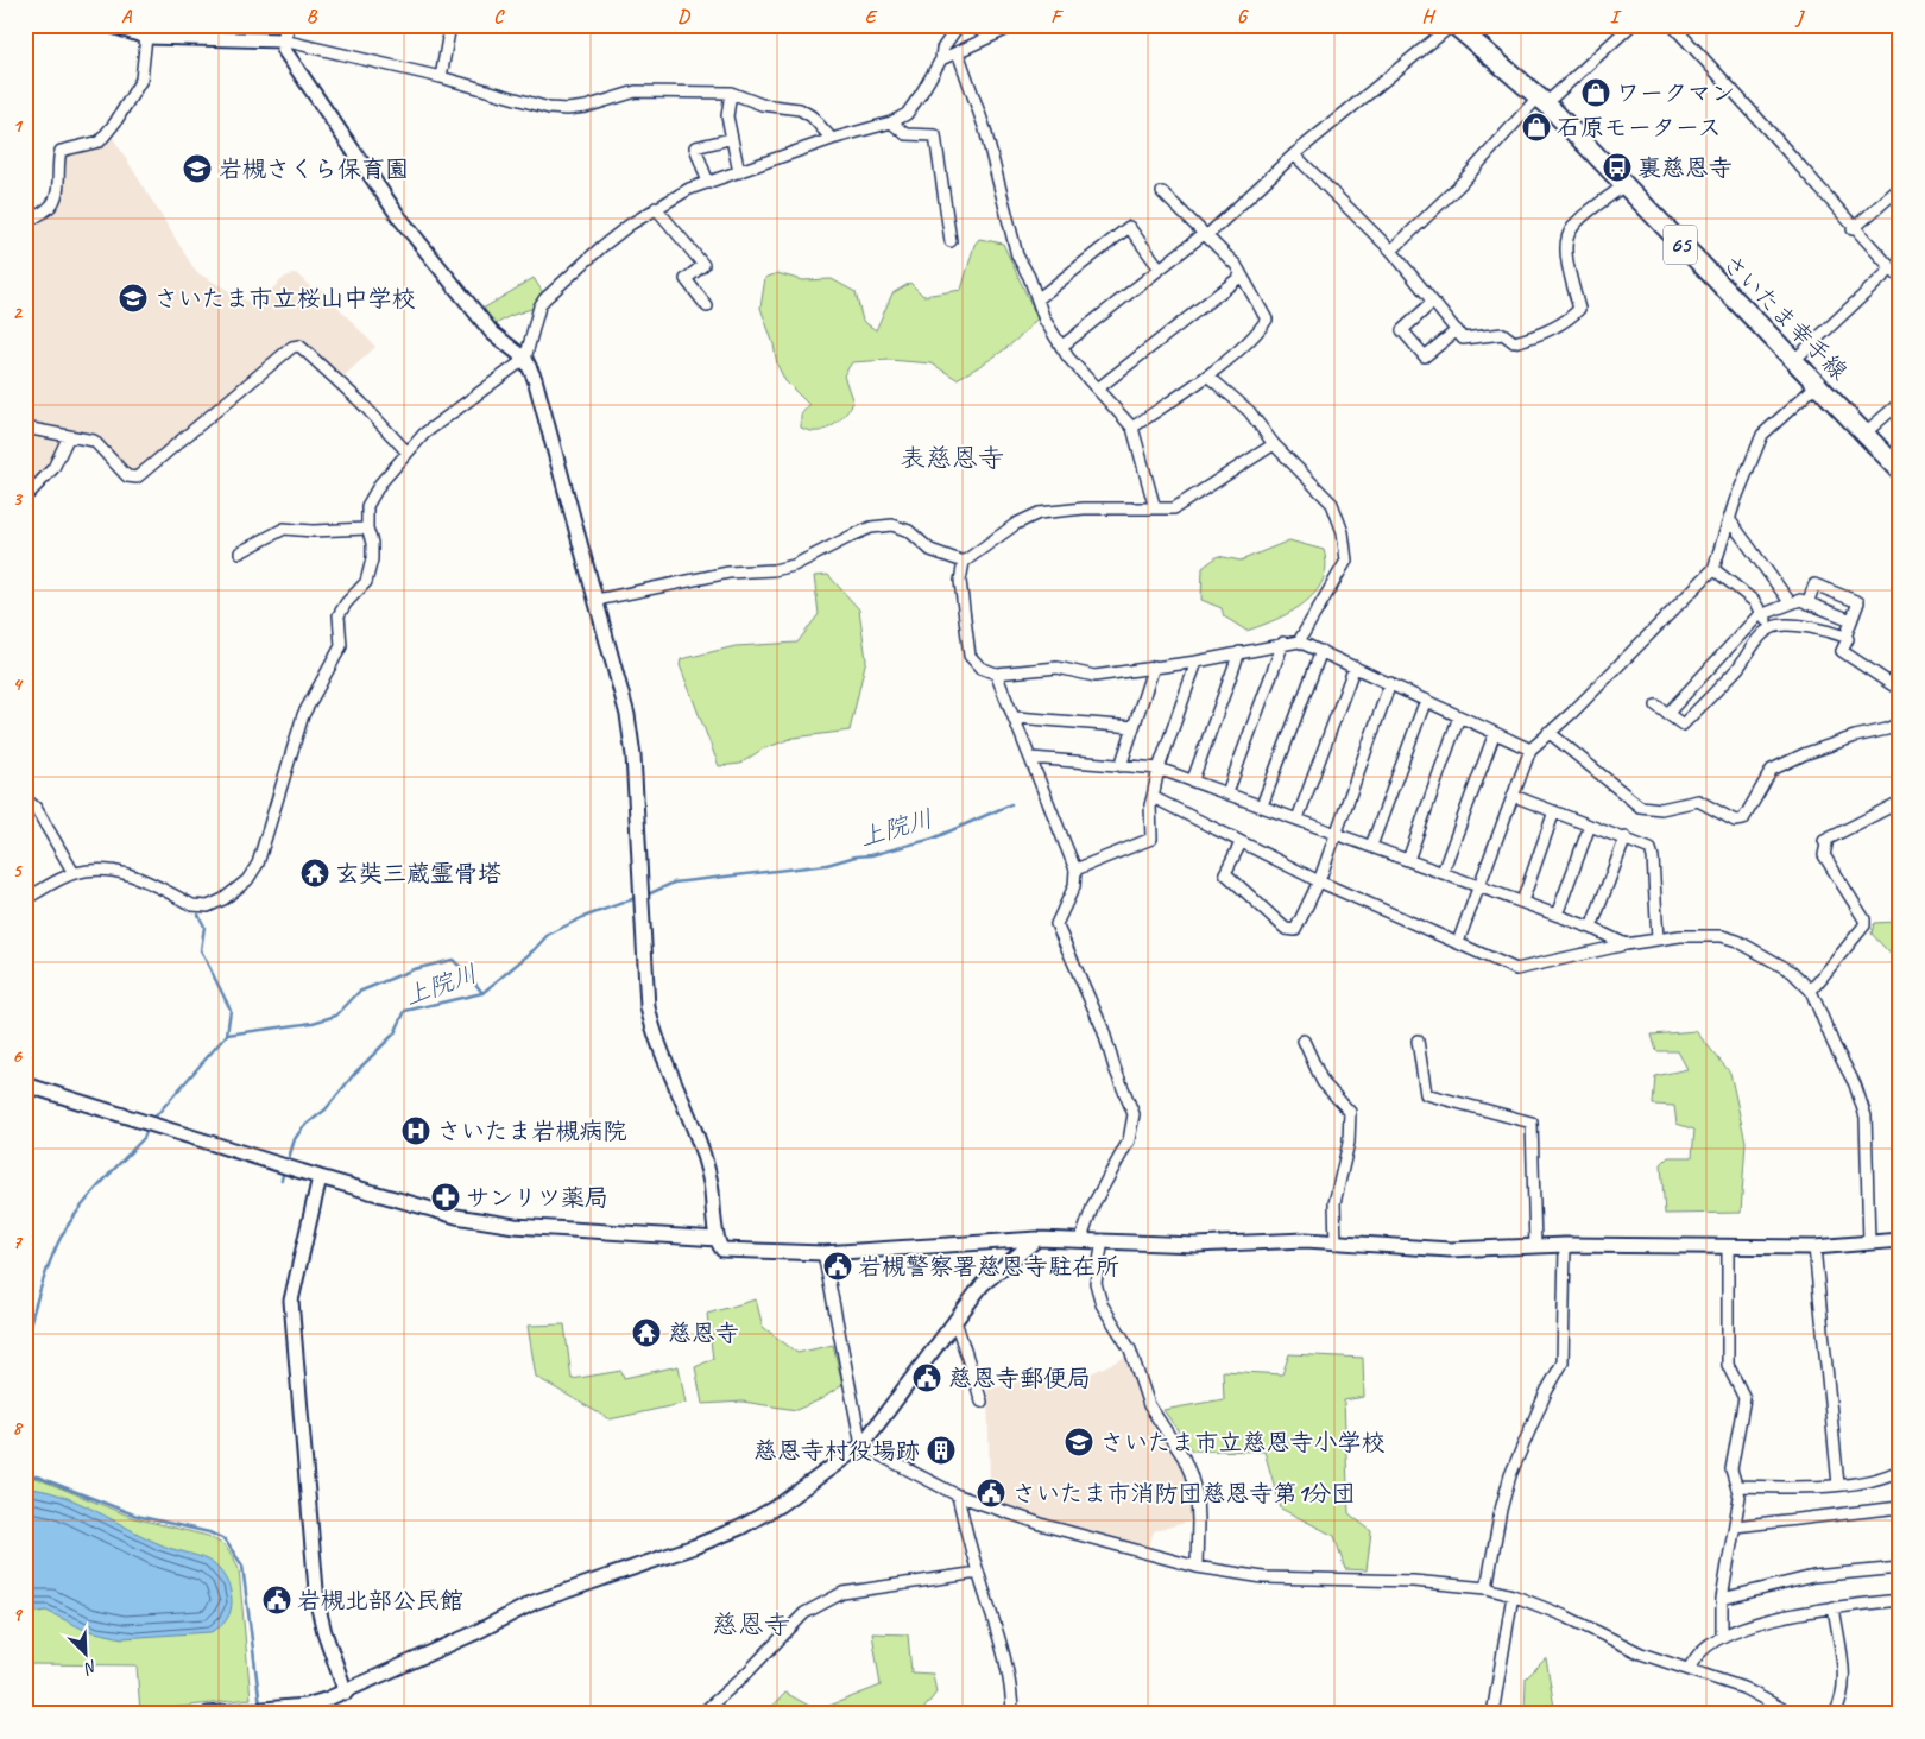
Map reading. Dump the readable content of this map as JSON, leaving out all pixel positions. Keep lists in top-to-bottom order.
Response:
{
  "streets": {
    "main road": ["65", "さいたま幸手線"]
  },
  "districts": ["表慈恩寺", "慈恩寺"],
  "water": ["上院川"],
  "places": {
    "shop": ["ワークマン", "石原モータース"],
    "bus stop": ["裏慈恩寺"],
    "school or university": ["岩槻さくら保育園", "さいたま市立桜山中学校", "さいたま市立慈恩寺小学校"],
    "temple": ["玄奘三蔵霊骨塔", "慈恩寺"],
    "hospital": ["さいたま岩槻病院"],
    "pharmacy": ["サンリツ薬局"],
    "public building": [
      "岩槻警察署慈恩寺駐在所",
      "慈恩寺郵便局",
      "さいたま市消防団慈恩寺第1分団",
      "岩槻北部公民館"
    ],
    "building": ["慈恩寺村役場跡"]
  },
  "north": "bottom right",
  "grid": {
    "columns": [
      "A",
      "B",
      "C",
      "D",
      "E",
      "F",
      "G",
      "H",
      "I",
      "J"
    ],
    "rows": [
      "1",
      "2",
      "3",
      "4",
      "5",
      "6",
      "7",
      "8",
      "9"
    ]
  }
}
